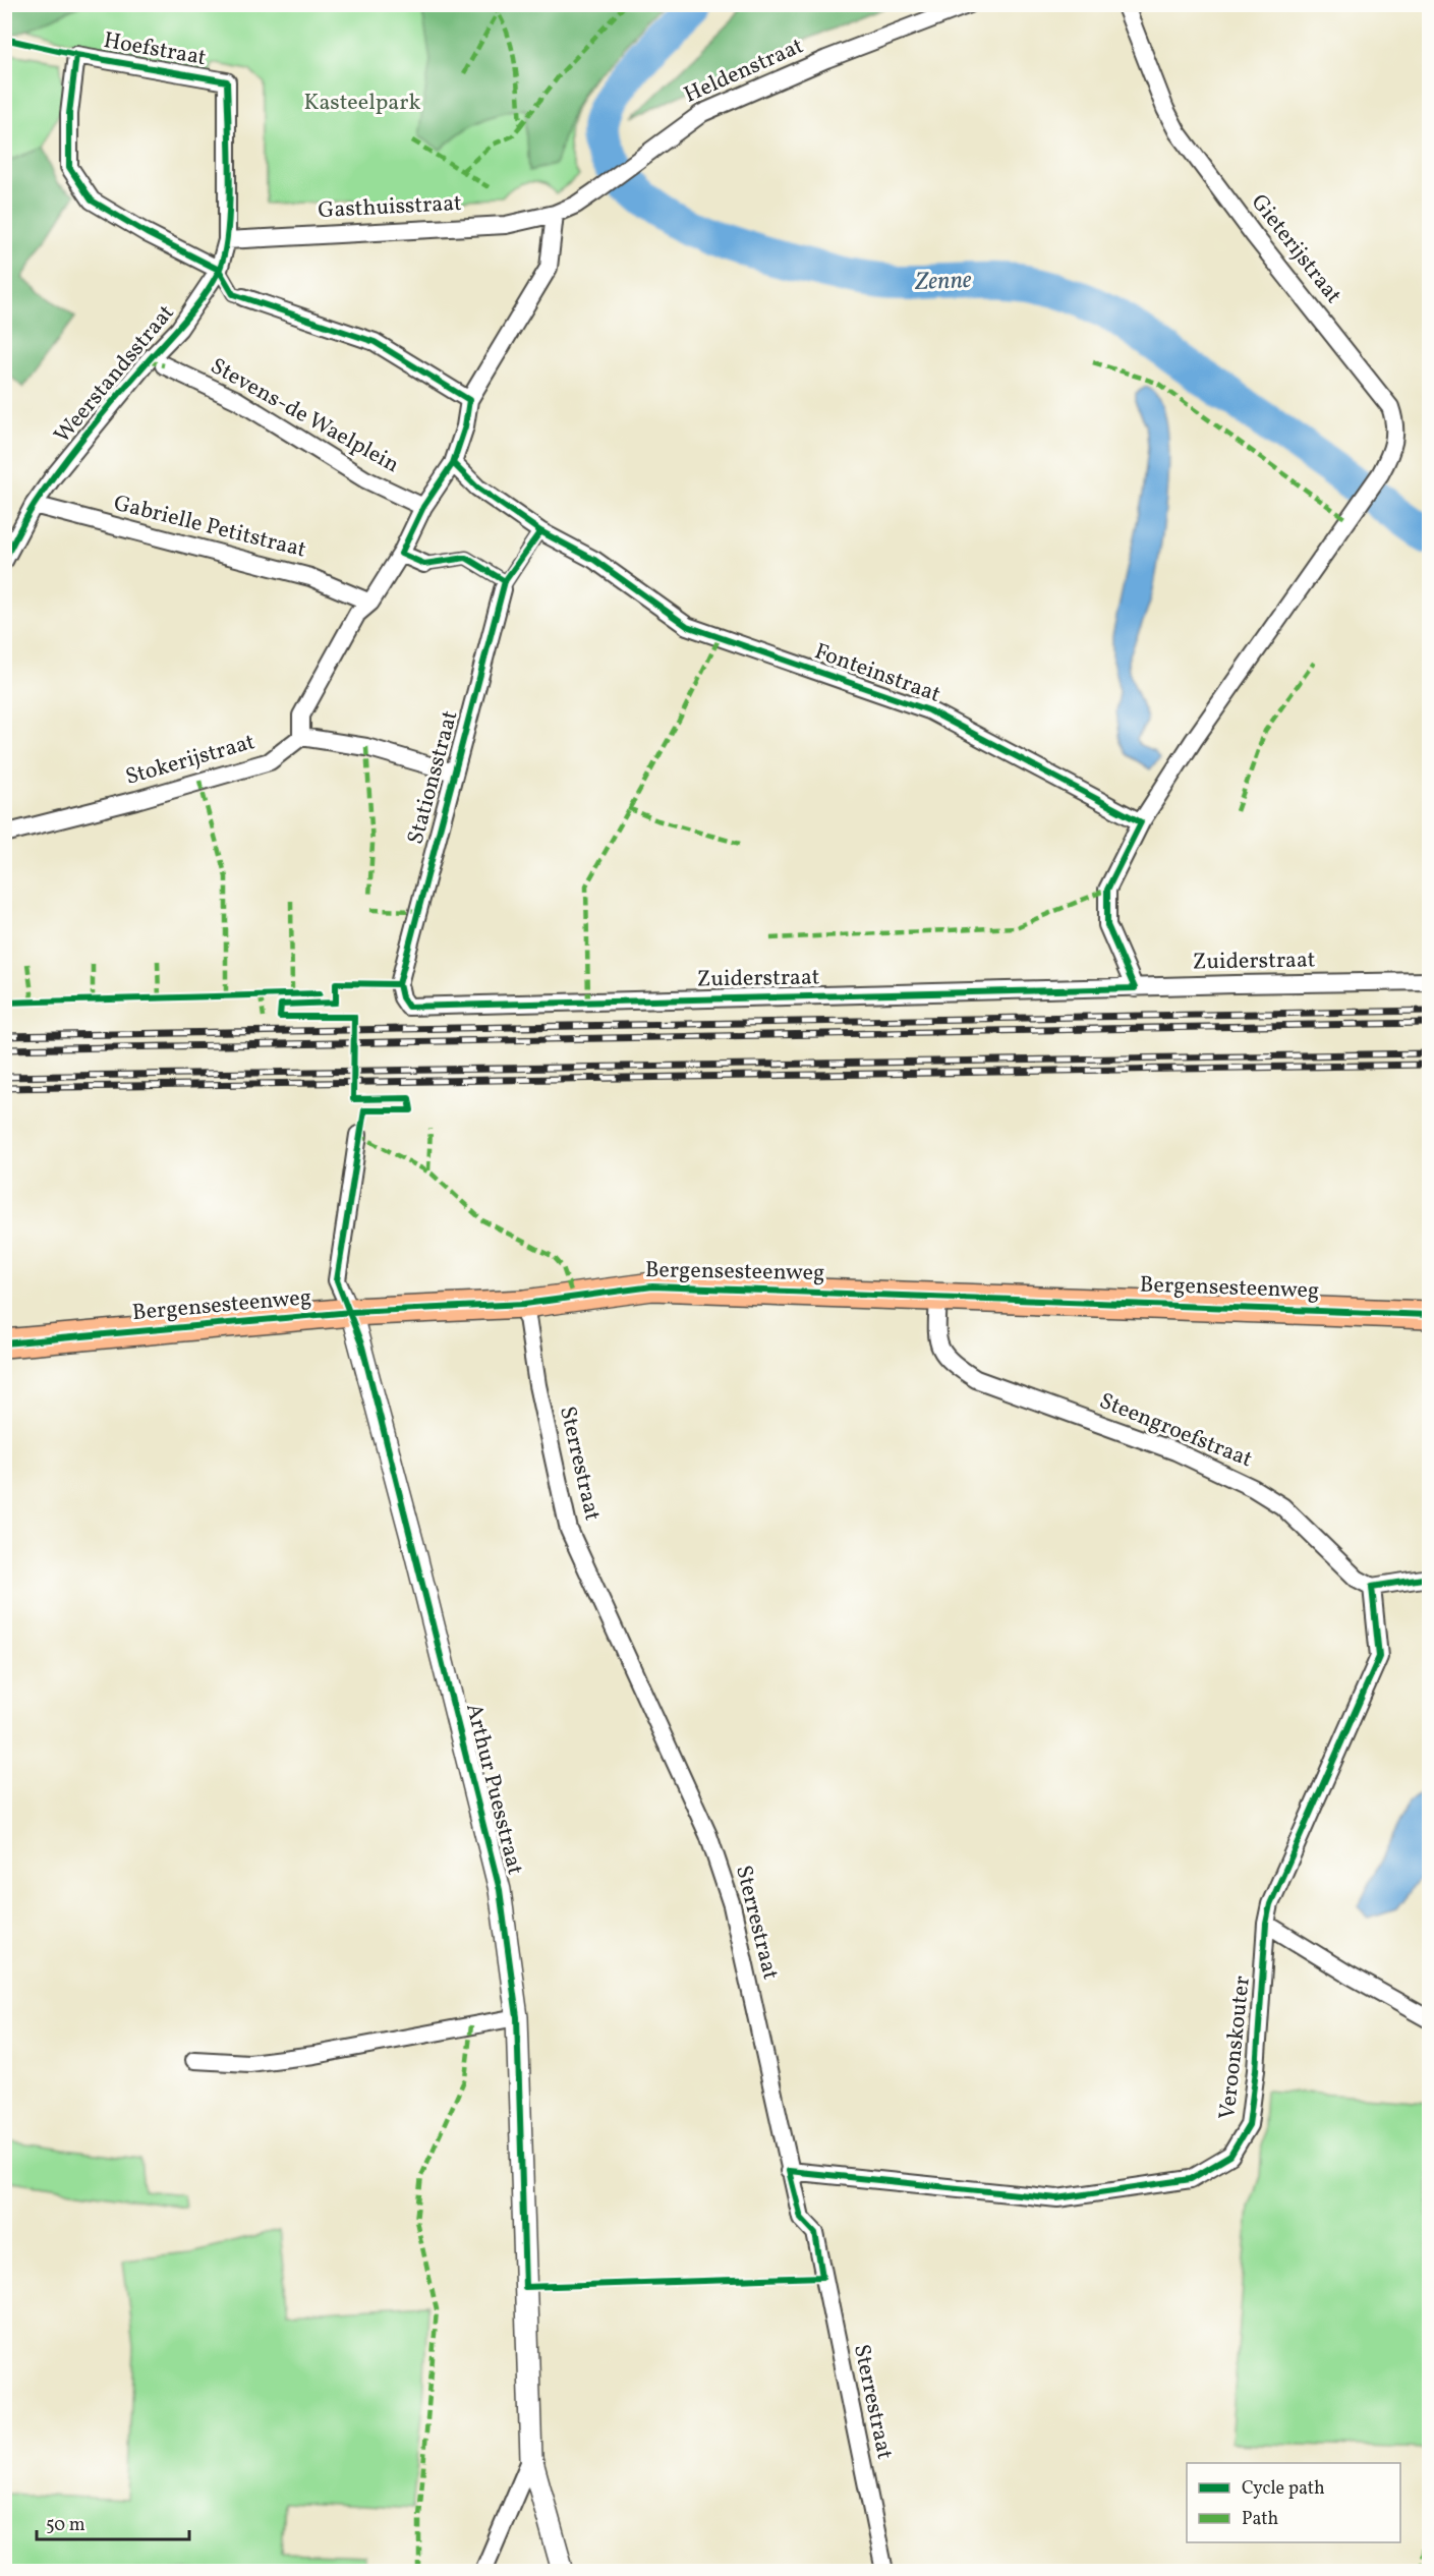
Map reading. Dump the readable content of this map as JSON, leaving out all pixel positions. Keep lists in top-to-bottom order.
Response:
{
  "streets": {
    "main road": ["Bergensesteenweg"],
    "street": [
      "Hoefstraat",
      "Heldenstraat",
      "Gasthuisstraat",
      "Gieterijstraat",
      "Weerstandsstraat",
      "Stevens-de Waelplein",
      "Gabrielle Petitstraat",
      "Fonteinstraat",
      "Stokerijstraat",
      "Stationsstraat",
      "Zuiderstraat",
      "Steengroefstraat",
      "Sterrestraat",
      "Arthur Puesstraat",
      "Veroonskouter"
    ]
  },
  "crossings": [
    ["Hoefstraat", "Weerstandsstraat"],
    ["Heldenstraat", "Gasthuisstraat"],
    ["Gasthuisstraat", "Weerstandsstraat"],
    ["Gieterijstraat", "Fonteinstraat"],
    ["Weerstandsstraat", "Gabrielle Petitstraat"],
    ["Stationsstraat", "Zuiderstraat"],
    ["Bergensesteenweg", "Steengroefstraat"],
    ["Bergensesteenweg", "Sterrestraat"],
    ["Bergensesteenweg", "Arthur Puesstraat"],
    ["Steengroefstraat", "Veroonskouter"],
    ["Sterrestraat", "Veroonskouter"]
  ],
  "water": ["Zenne"],
  "parks": ["Kasteelpark"],
  "legend": ["Cycle path", "Path"],
  "scale_bar": "50 m"
}
